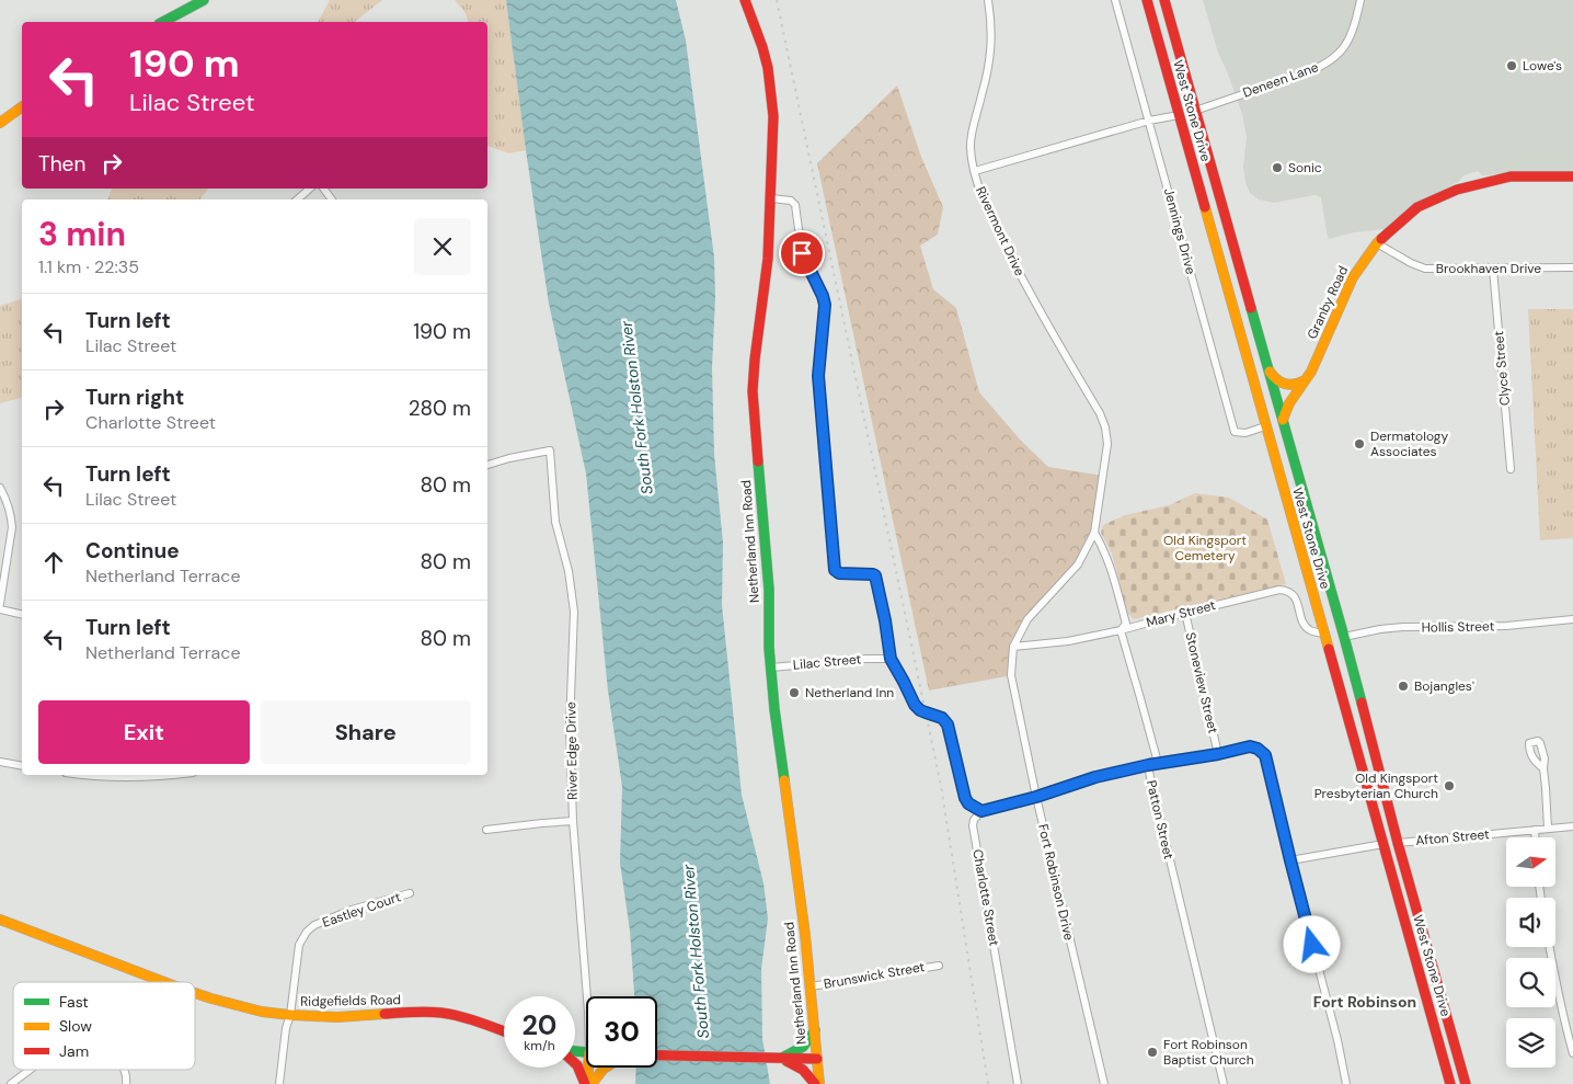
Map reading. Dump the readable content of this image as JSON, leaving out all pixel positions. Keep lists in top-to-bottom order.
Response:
{
  "streets": {
    "main road": [
      "West Stone Drive",
      "Granby Road",
      "Netherland Inn Road",
      "Ridgefields Road"
    ],
    "street": [
      "Deneen Lane",
      "Rivermont Drive",
      "Jennings Drive",
      "Brookhaven Drive",
      "Clyce Street",
      "Mary Street",
      "Hollis Street",
      "Lilac Street",
      "Stoneview Street",
      "River Edge Drive",
      "Patton Street",
      "Afton Street",
      "Fort Robinson Drive",
      "Charlotte Street",
      "Eastley Court",
      "Brunswick Street"
    ]
  },
  "crossings": [
    ["Deneen Lane", "West Stone Drive"],
    ["West Stone Drive", "Jennings Drive"],
    ["West Stone Drive", "Granby Road"],
    ["West Stone Drive", "Mary Street"],
    ["West Stone Drive", "Hollis Street"],
    ["West Stone Drive", "Afton Street"],
    ["Rivermont Drive", "Fort Robinson Drive"],
    ["Brookhaven Drive", "Granby Road"],
    ["Brookhaven Drive", "Clyce Street"],
    ["Netherland Inn Road", "Lilac Street"],
    ["Netherland Inn Road", "Brunswick Street"],
    ["Mary Street", "Stoneview Street"],
    ["Mary Street", "Patton Street"],
    ["Mary Street", "Fort Robinson Drive"],
    ["Patton Street", "Fort Robinson Drive"],
    ["Eastley Court", "Ridgefields Road"]
  ],
  "districts": ["Fort Robinson"],
  "water": ["South Fork Holston River"],
  "parks": ["Old Kingsport Cemetery"],
  "places": [
    "Lowe's",
    "Sonic",
    "Dermatology Associates",
    "Bojangles'",
    "Netherland Inn",
    "Old Kingsport Presbyterian Church",
    "Fort Robinson Baptist Church"
  ],
  "legend": ["Fast", "Slow", "Jam"],
  "north": "right",
  "page": {
    "turn": ["190 m", "Lilac Street"],
    "then": "Then",
    "heading": ["3 min", "1.1 km · 22:35"],
    "list": [
      {
        "name": "Turn left",
        "note": "Lilac Street",
        "value": "190 m"
      },
      {
        "name": "Turn right",
        "note": "Charlotte Street",
        "value": "280 m"
      },
      {
        "name": "Turn left",
        "note": "Lilac Street",
        "value": "80 m"
      },
      {
        "name": "Continue",
        "note": "Netherland Terrace",
        "value": "80 m"
      },
      {
        "name": "Turn left",
        "note": "Netherland Terrace",
        "value": "80 m"
      }
    ],
    "buttons": ["Exit", "Share"],
    "speed": "20 km/h",
    "limit": "30"
  }
}
